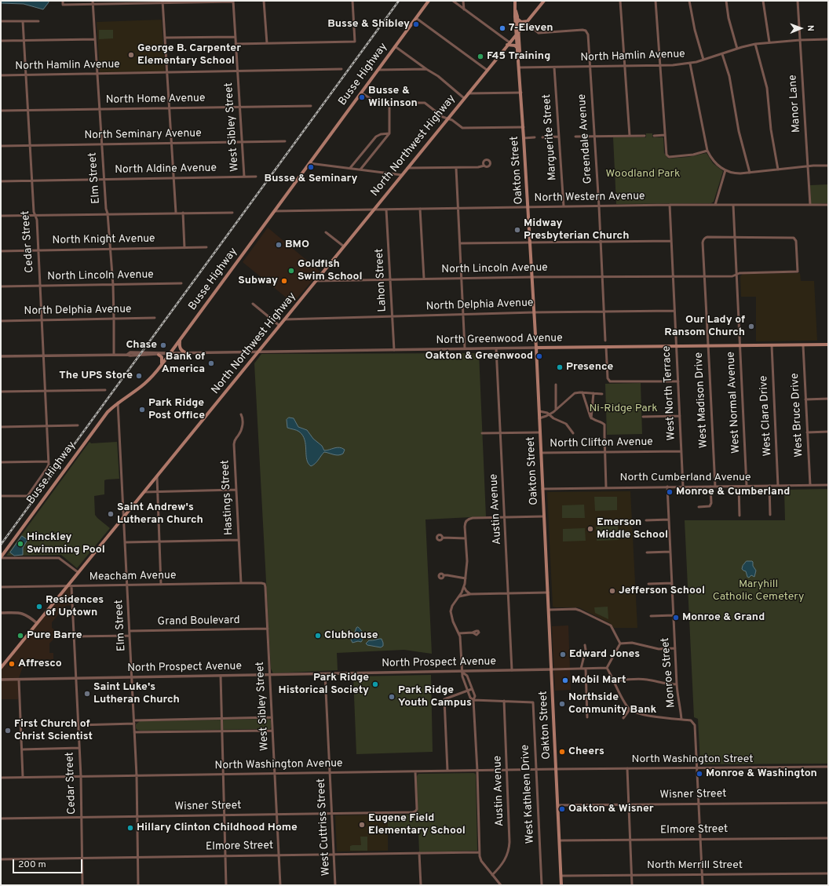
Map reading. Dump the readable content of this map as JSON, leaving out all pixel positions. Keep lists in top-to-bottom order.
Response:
{
  "streets": {
    "main road": [
      "Busse Highway",
      "North Northwest Highway",
      "Oakton Street",
      "North Greenwood Avenue"
    ],
    "street": [
      "North Hamlin Avenue",
      "North Home Avenue",
      "Manor Lane",
      "West Sibley Street",
      "North Seminary Avenue",
      "Marguerite Street",
      "Greendale Avenue",
      "North Aldine Avenue",
      "Elm Street",
      "North Western Avenue",
      "North Knight Avenue",
      "Cedar Street",
      "North Lincoln Avenue",
      "Lahon Street",
      "North Delphia Avenue",
      "West North Terrace",
      "West Madison Drive",
      "West Normal Avenue",
      "West Bruce Drive",
      "West Clara Drive",
      "North Clifton Avenue",
      "North Cumberland Avenue",
      "Hastings Street",
      "Austin Avenue",
      "Meacham Avenue",
      "Grand Boulevard",
      "North Prospect Avenue",
      "Monroe Street",
      "North Washington Street",
      "North Washington Avenue",
      "West Kathleen Drive",
      "Wisner Street",
      "West Cuttriss Street",
      "Elmore Street",
      "North Merrill Street"
    ]
  },
  "crossings": [
    ["North Hamlin Avenue", "Manor Lane"],
    ["North Hamlin Avenue", "West Sibley Street"],
    ["North Hamlin Avenue", "Marguerite Street"],
    ["North Hamlin Avenue", "Greendale Avenue"],
    ["North Hamlin Avenue", "Oakton Street"],
    ["North Hamlin Avenue", "Elm Street"],
    ["North Hamlin Avenue", "Cedar Street"],
    ["Busse Highway", "Elm Street"],
    ["Busse Highway", "North Western Avenue"],
    ["Busse Highway", "North Greenwood Avenue"],
    ["North Home Avenue", "West Sibley Street"],
    ["North Home Avenue", "Elm Street"],
    ["North Home Avenue", "Cedar Street"],
    ["Manor Lane", "North Western Avenue"],
    ["West Sibley Street", "North Seminary Avenue"],
    ["West Sibley Street", "North Aldine Avenue"],
    ["West Sibley Street", "Meacham Avenue"],
    ["West Sibley Street", "Grand Boulevard"],
    ["West Sibley Street", "North Prospect Avenue"],
    ["West Sibley Street", "North Washington Avenue"],
    ["West Sibley Street", "Wisner Street"],
    ["West Sibley Street", "Elmore Street"],
    ["North Seminary Avenue", "Elm Street"],
    ["North Seminary Avenue", "Cedar Street"],
    ["Marguerite Street", "North Western Avenue"],
    ["Greendale Avenue", "North Northwest Highway"],
    ["Greendale Avenue", "North Western Avenue"],
    ["Greendale Avenue", "North Lincoln Avenue"],
    ["Greendale Avenue", "North Delphia Avenue"],
    ["North Northwest Highway", "Oakton Street"],
    ["North Northwest Highway", "Elm Street"],
    ["North Northwest Highway", "North Western Avenue"],
    ["North Northwest Highway", "North Lincoln Avenue"],
    ["North Northwest Highway", "North Delphia Avenue"],
    ["North Northwest Highway", "North Greenwood Avenue"],
    ["North Northwest Highway", "Meacham Avenue"],
    ["North Aldine Avenue", "Elm Street"],
    ["North Aldine Avenue", "Cedar Street"],
    ["Oakton Street", "North Western Avenue"],
    ["Oakton Street", "North Lincoln Avenue"],
    ["Oakton Street", "North Delphia Avenue"],
    ["Oakton Street", "North Greenwood Avenue"],
    ["Oakton Street", "North Clifton Avenue"],
    ["Oakton Street", "North Cumberland Avenue"],
    ["Oakton Street", "North Prospect Avenue"],
    ["Oakton Street", "North Washington Street"],
    ["Oakton Street", "North Washington Avenue"],
    ["Oakton Street", "Wisner Street"],
    ["Oakton Street", "Elmore Street"],
    ["Oakton Street", "North Merrill Street"],
    ["Elm Street", "North Knight Avenue"],
    ["Elm Street", "North Lincoln Avenue"],
    ["Elm Street", "North Delphia Avenue"],
    ["Elm Street", "North Greenwood Avenue"],
    ["Elm Street", "Meacham Avenue"],
    ["Elm Street", "Grand Boulevard"],
    ["Elm Street", "North Prospect Avenue"],
    ["Elm Street", "North Washington Avenue"],
    ["Elm Street", "Wisner Street"],
    ["Elm Street", "Elmore Street"],
    ["North Western Avenue", "Lahon Street"],
    ["North Western Avenue", "West North Terrace"],
    ["North Western Avenue", "West Normal Avenue"],
    ["North Knight Avenue", "Cedar Street"],
    ["Cedar Street", "North Lincoln Avenue"],
    ["Cedar Street", "North Delphia Avenue"],
    ["Cedar Street", "North Greenwood Avenue"],
    ["Cedar Street", "Meacham Avenue"],
    ["Cedar Street", "North Prospect Avenue"],
    ["Cedar Street", "North Washington Avenue"],
    ["Cedar Street", "Wisner Street"],
    ["Cedar Street", "Elmore Street"],
    ["North Lincoln Avenue", "Lahon Street"],
    ["North Lincoln Avenue", "West North Terrace"],
    ["North Lincoln Avenue", "West Madison Drive"],
    ["North Lincoln Avenue", "West Normal Avenue"],
    ["Lahon Street", "North Delphia Avenue"],
    ["Lahon Street", "North Greenwood Avenue"],
    ["North Delphia Avenue", "West North Terrace"],
    ["North Greenwood Avenue", "West North Terrace"],
    ["North Greenwood Avenue", "West Madison Drive"],
    ["North Greenwood Avenue", "West Normal Avenue"],
    ["North Greenwood Avenue", "West Bruce Drive"],
    ["North Greenwood Avenue", "West Clara Drive"],
    ["North Greenwood Avenue", "Austin Avenue"],
    ["West North Terrace", "North Clifton Avenue"],
    ["West North Terrace", "North Cumberland Avenue"],
    ["West Madison Drive", "West Normal Avenue"],
    ["West Madison Drive", "North Cumberland Avenue"],
    ["West Normal Avenue", "North Cumberland Avenue"],
    ["West Bruce Drive", "North Cumberland Avenue"],
    ["West Clara Drive", "North Cumberland Avenue"],
    ["North Cumberland Avenue", "Monroe Street"],
    ["Hastings Street", "Meacham Avenue"],
    ["Austin Avenue", "North Prospect Avenue"],
    ["Austin Avenue", "North Washington Avenue"],
    ["Austin Avenue", "West Kathleen Drive"],
    ["North Prospect Avenue", "West Cuttriss Street"],
    ["Monroe Street", "North Washington Street"],
    ["Monroe Street", "Wisner Street"],
    ["Monroe Street", "Elmore Street"],
    ["Monroe Street", "North Merrill Street"],
    ["North Washington Street", "North Washington Avenue"],
    ["North Washington Avenue", "West Kathleen Drive"],
    ["North Washington Avenue", "Wisner Street"],
    ["North Washington Avenue", "West Cuttriss Street"],
    ["Wisner Street", "West Cuttriss Street"],
    ["West Cuttriss Street", "Elmore Street"]
  ],
  "parks": ["Woodland Park", "Ni-Ridge Park", "Maryhill Catholic Cemetery"],
  "places": [
    "Busse & Shibley",
    "7-Eleven",
    "George B. Carpenter Elementary School",
    "F45 Training",
    "Busse & Wilkinson",
    "Busse & Seminary",
    "Midway Presbyterian Church",
    "BMO",
    "Goldfish Swim School",
    "Subway",
    "Our Lady of Ransom Church",
    "Chase",
    "Oakton & Greenwood",
    "Bank of America",
    "Presence",
    "The UPS Store",
    "Park Ridge Post Office",
    "Monroe & Cumberland",
    "Saint Andrew's Lutheran Church",
    "Emerson Middle School",
    "Hinckley Swimming Pool",
    "Jefferson School",
    "Residences of Uptown",
    "Monroe & Grand",
    "Pure Barre",
    "Clubhouse",
    "Edward Jones",
    "Affresco",
    "Mobil Mart",
    "Park Ridge Historical Society",
    "Saint Luke's Lutheran Church",
    "Park Ridge Youth Campus",
    "Northside Community Bank",
    "First Church of Christ Scientist",
    "Cheers",
    "Monroe & Washington",
    "Oakton & Wisner",
    "Eugene Field Elementary School",
    "Hillary Clinton Childhood Home"
  ],
  "scale_bar": "200 m",
  "north": "right"
}
